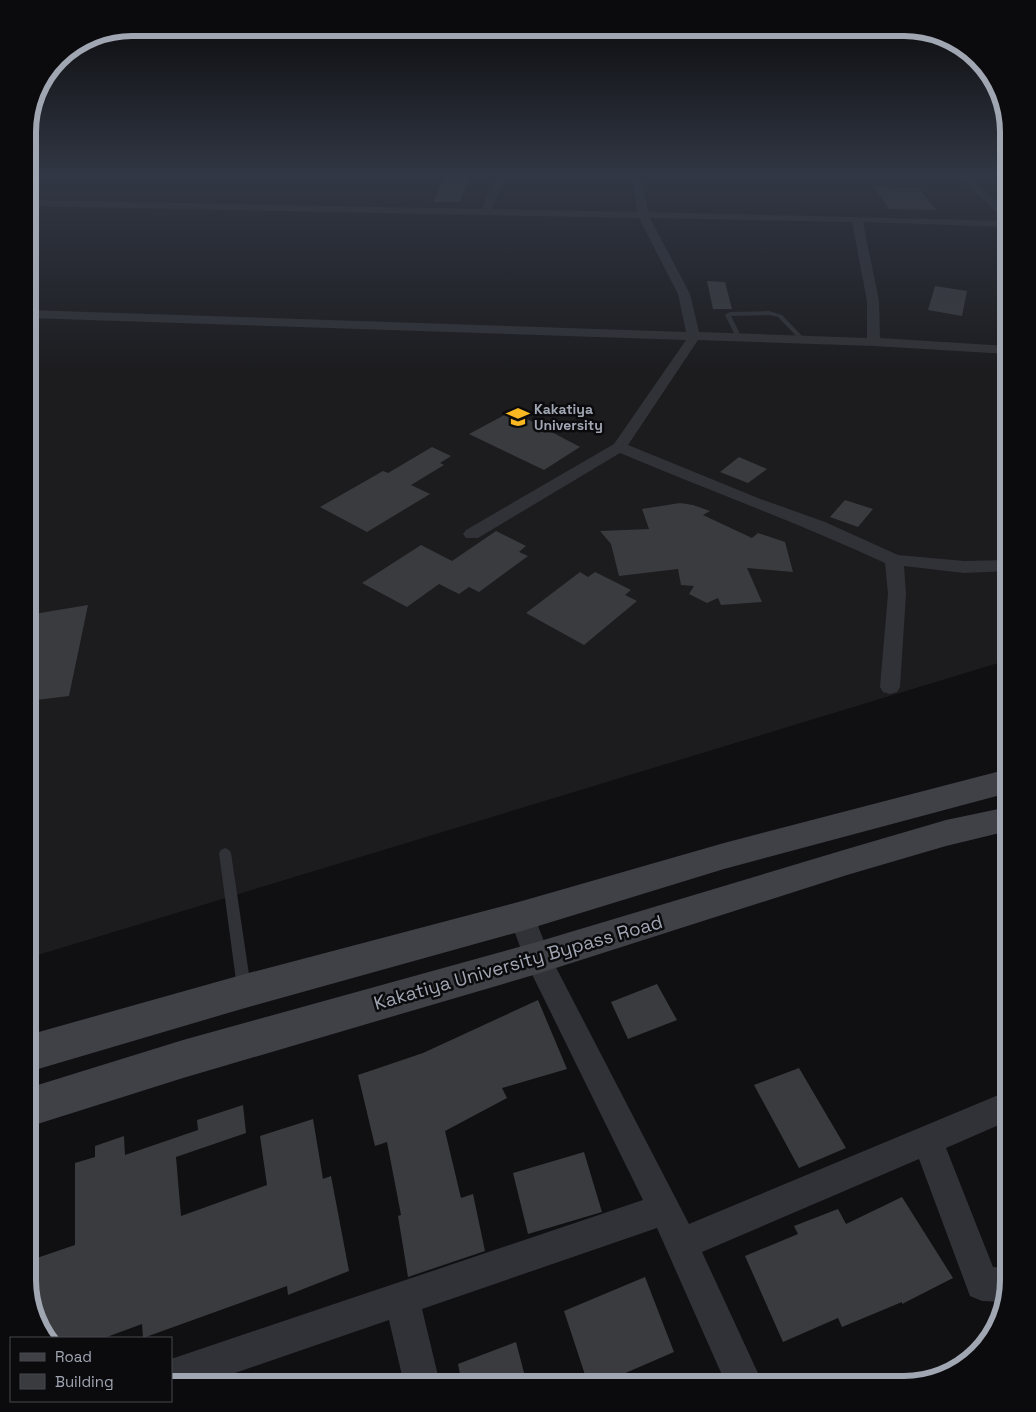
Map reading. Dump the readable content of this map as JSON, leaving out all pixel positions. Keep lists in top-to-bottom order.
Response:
{
  "streets": {
    "main road": ["Kakatiya University Bypass Road"]
  },
  "places": {
    "school or university": ["Kakatiya University"]
  },
  "legend": ["Road", "Building"]
}
